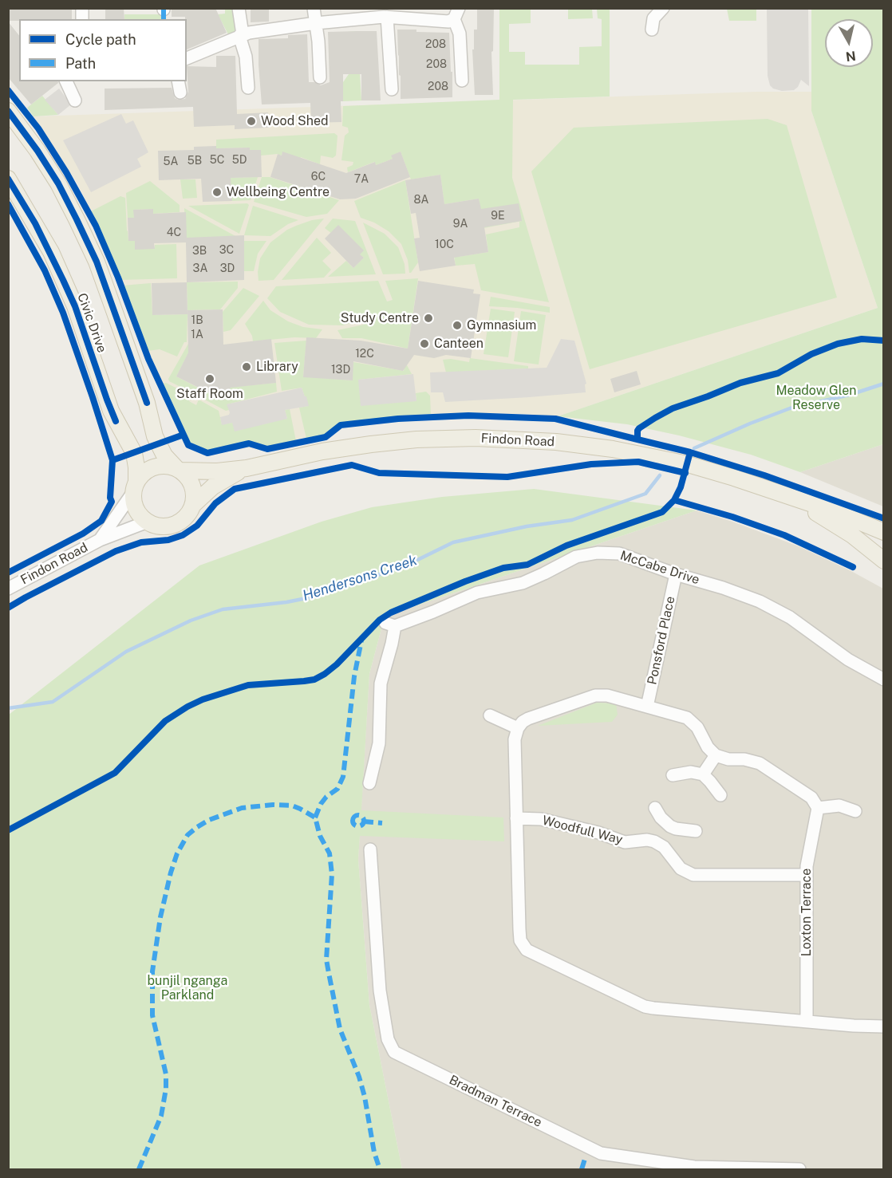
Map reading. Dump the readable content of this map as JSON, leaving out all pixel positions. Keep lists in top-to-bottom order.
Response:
{
  "streets": {
    "main road": ["Civic Drive", "Findon Road"],
    "street": [
      "McCabe Drive",
      "Ponsford Place",
      "Woodfull Way",
      "Loxton Terrace",
      "Bradman Terrace"
    ]
  },
  "crossings": [
    ["Civic Drive", "Findon Road"],
    ["McCabe Drive", "Ponsford Place"]
  ],
  "water": ["Hendersons Creek"],
  "parks": ["Meadow Glen Reserve", "bunjil nganga Parkland"],
  "places": [
    "Wood Shed",
    "Wellbeing Centre",
    "Study Centre",
    "Gymnasium",
    "Canteen",
    "Library",
    "Staff Room"
  ],
  "house_numbers": [
    "208",
    "208",
    "208",
    "5C",
    "5D",
    "5B",
    "5A",
    "6C",
    "7A",
    "8A",
    "9E",
    "9A",
    "4C",
    "10C",
    "3C",
    "3B",
    "3A",
    "3D",
    "1B",
    "1A",
    "12C",
    "13D"
  ],
  "legend": ["Cycle path", "Path"],
  "north": "bottom"
}
